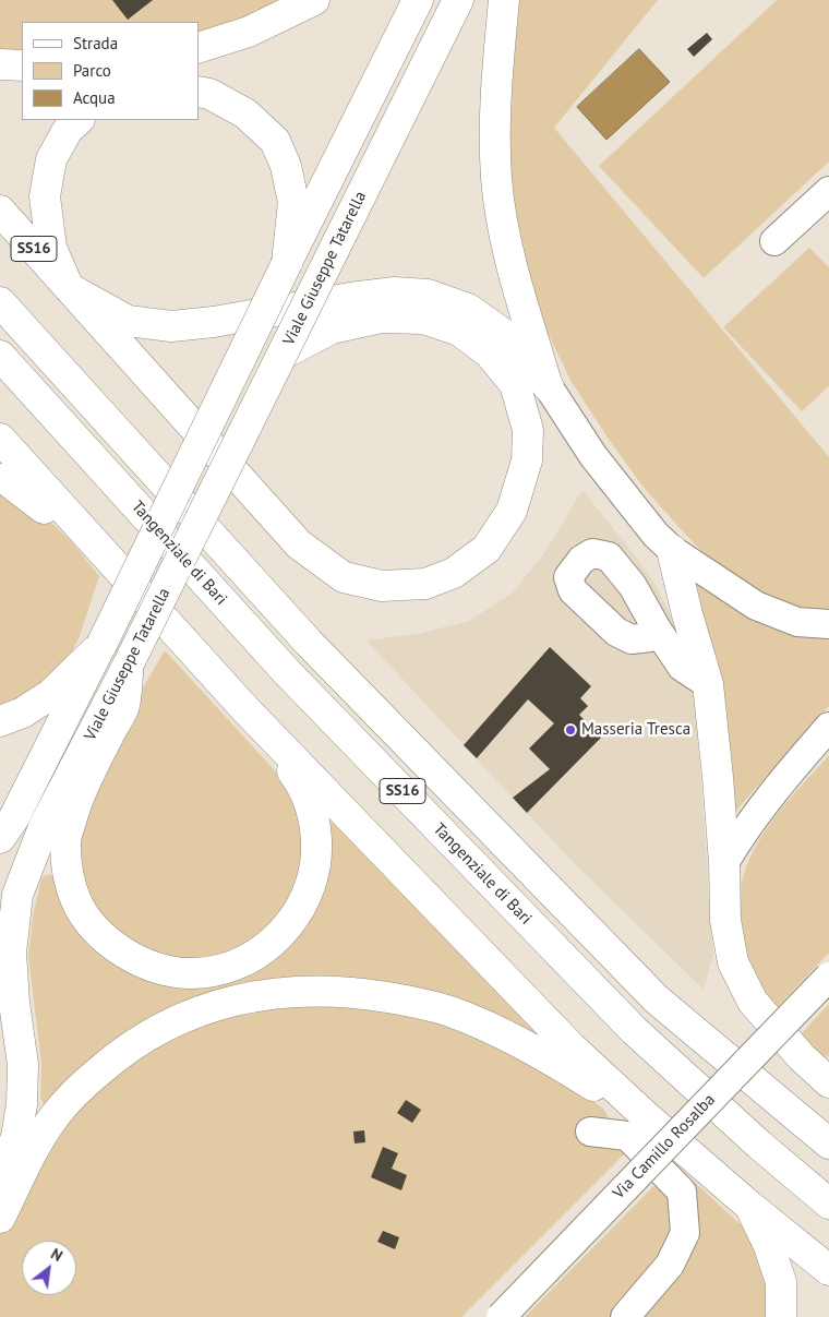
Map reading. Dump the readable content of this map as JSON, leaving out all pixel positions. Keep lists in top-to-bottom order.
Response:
{
  "streets": {
    "main road": ["SS16", "Viale Giuseppe Tatarella", "Tangenziale di Bari"],
    "street": ["Via Camillo Rosalba"]
  },
  "crossings": [
    ["SS16", "Viale Giuseppe Tatarella"]
  ],
  "places": ["Masseria Tresca"],
  "legend": ["Strada", "Parco", "Acqua"],
  "north": "top right"
}
